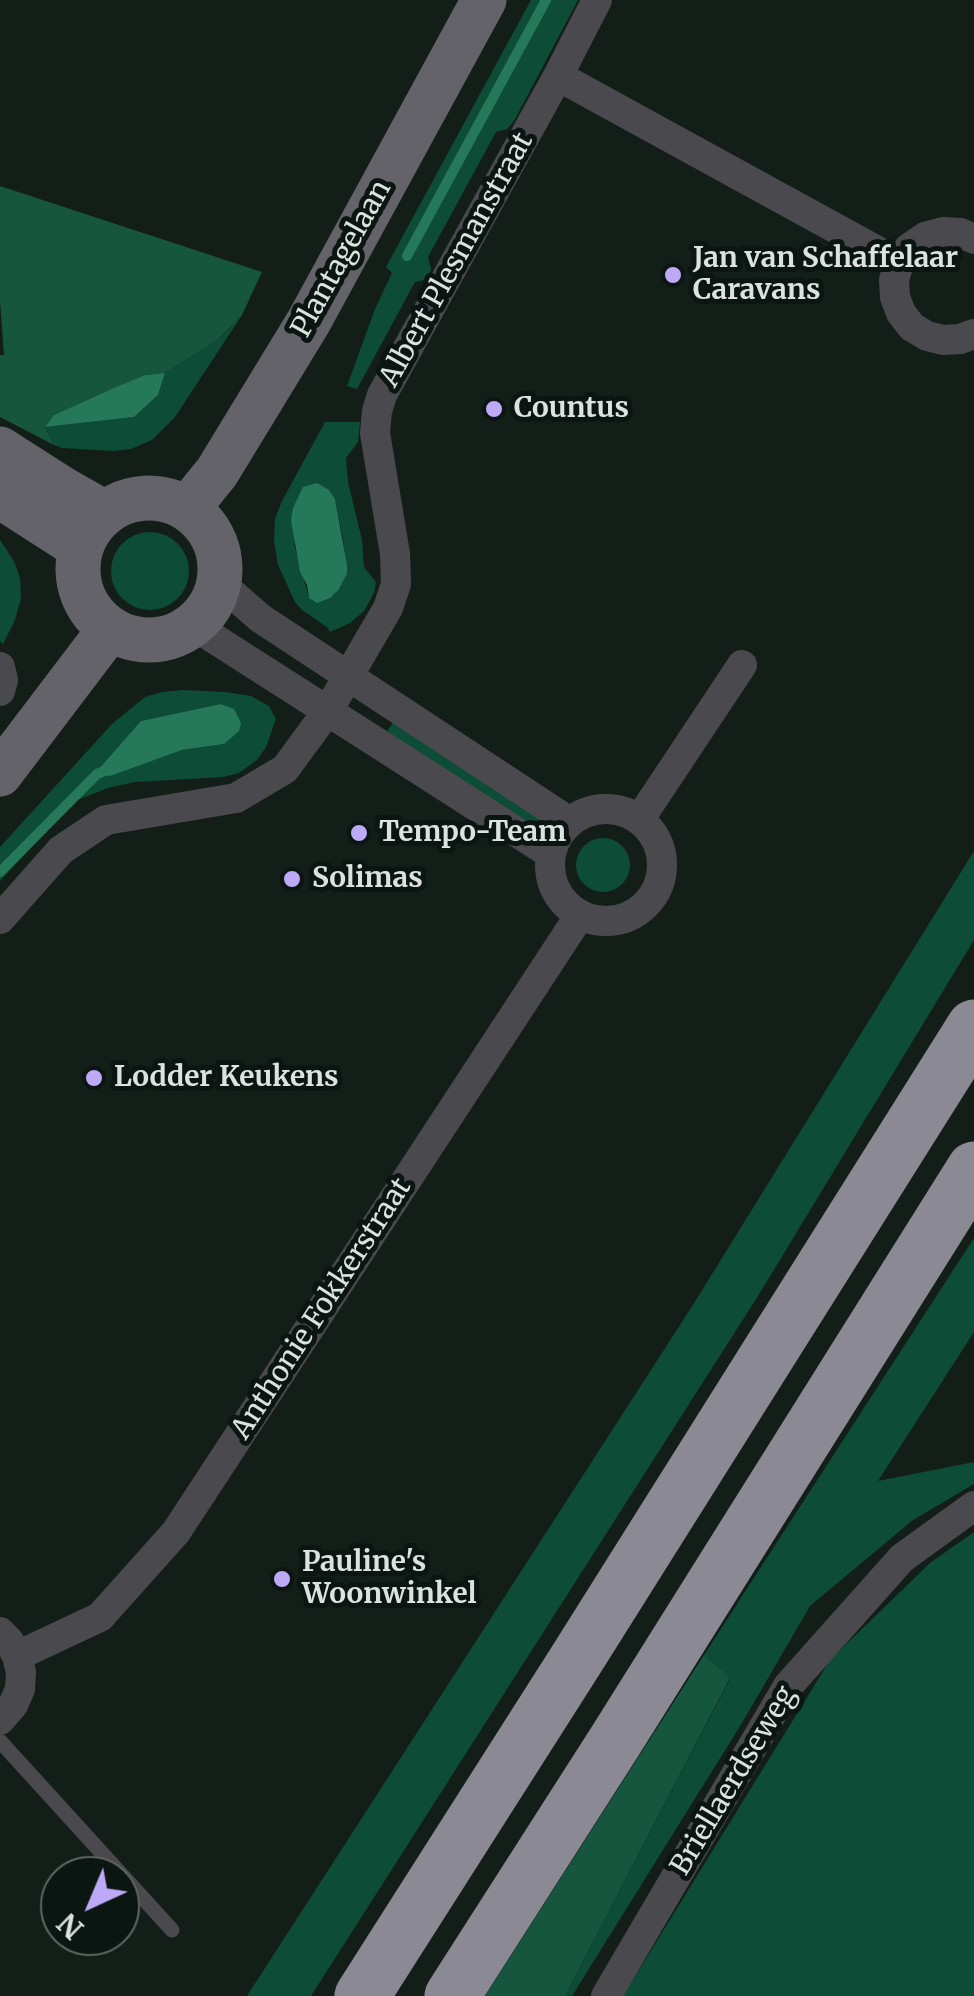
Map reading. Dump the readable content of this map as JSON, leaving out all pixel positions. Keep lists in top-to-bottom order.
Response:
{
  "streets": {
    "main road": ["Plantagelaan"],
    "street": ["Albert Plesmanstraat", "Anthonie Fokkerstraat", "Briellaerdseweg"]
  },
  "places": [
    "Jan van Schaffelaar Caravans",
    "Countus",
    "Tempo-Team",
    "Solimas",
    "Lodder Keukens",
    "Pauline's Woonwinkel"
  ],
  "north": "bottom left"
}
